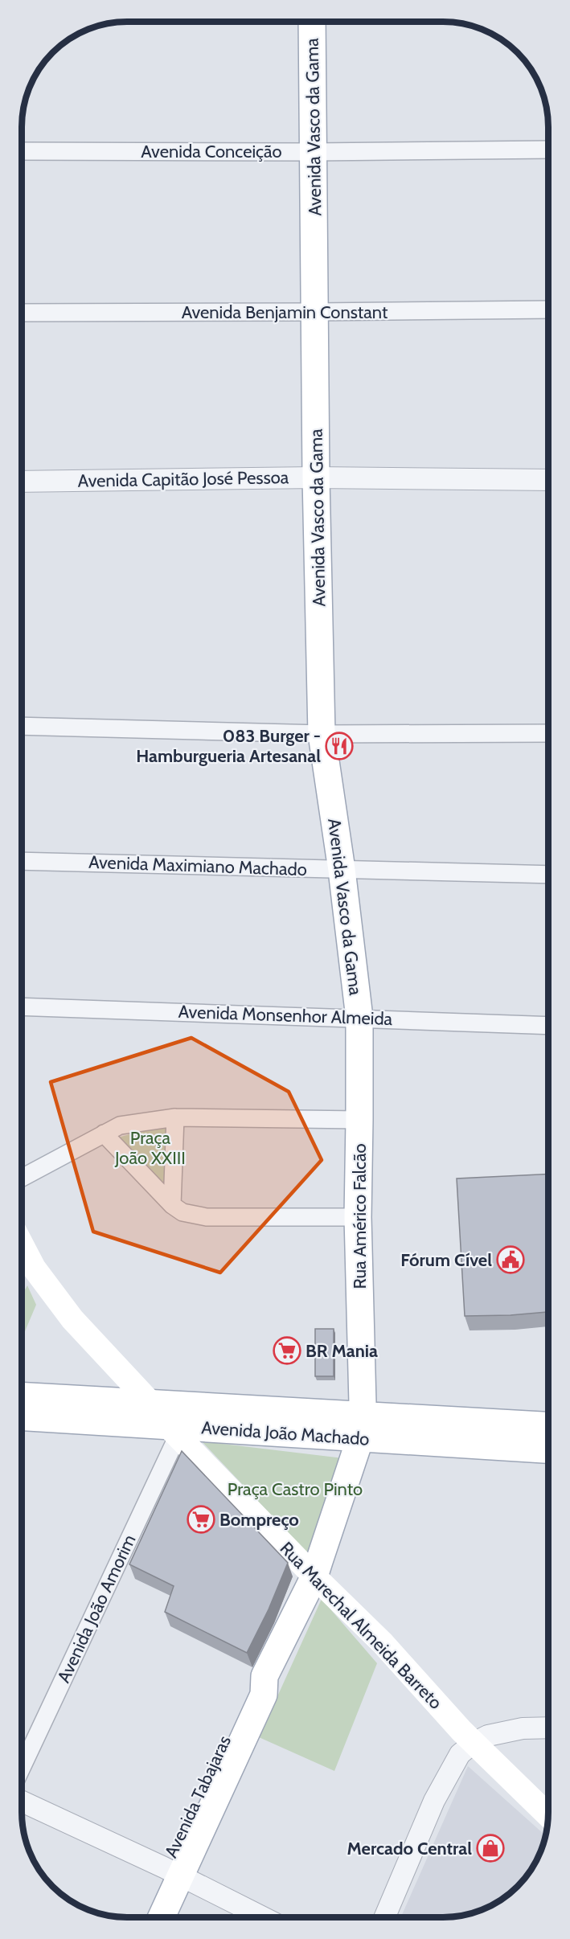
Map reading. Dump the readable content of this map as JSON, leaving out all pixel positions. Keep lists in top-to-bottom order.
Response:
{
  "streets": {
    "main road": [
      "Avenida Vasco da Gama",
      "Rua Américo Falcão",
      "Avenida João Machado",
      "Rua Marechal Almeida Barreto",
      "Avenida Tabajaras"
    ],
    "street": [
      "Avenida Conceição",
      "Avenida Benjamin Constant",
      "Avenida Capitão José Pessoa",
      "Avenida Maximiano Machado",
      "Avenida Monsenhor Almeida",
      "Avenida João Amorim"
    ]
  },
  "crossings": [
    ["Avenida Vasco da Gama", "Avenida Conceição"],
    ["Avenida Vasco da Gama", "Avenida Benjamin Constant"],
    ["Avenida Vasco da Gama", "Avenida Capitão José Pessoa"],
    ["Avenida Vasco da Gama", "Avenida Maximiano Machado"],
    ["Avenida Vasco da Gama", "Avenida Monsenhor Almeida"],
    ["Avenida Vasco da Gama", "Rua Américo Falcão"],
    ["Avenida Monsenhor Almeida", "Rua Américo Falcão"],
    ["Rua Américo Falcão", "Avenida João Machado"],
    ["Rua Américo Falcão", "Avenida Tabajaras"],
    ["Avenida João Machado", "Avenida João Amorim"],
    ["Avenida João Machado", "Rua Marechal Almeida Barreto"],
    ["Avenida João Machado", "Avenida Tabajaras"],
    ["Avenida João Amorim", "Rua Marechal Almeida Barreto"],
    ["Rua Marechal Almeida Barreto", "Avenida Tabajaras"]
  ],
  "parks": ["Praça João XXIII", "Praça Castro Pinto"],
  "places": {
    "restaurant": ["083 Burger - Hamburgueria Artesanal"],
    "public building": ["Fórum Cível"],
    "supermarket": ["BR Mania", "Bompreço"],
    "shop": ["Mercado Central"]
  }
}
